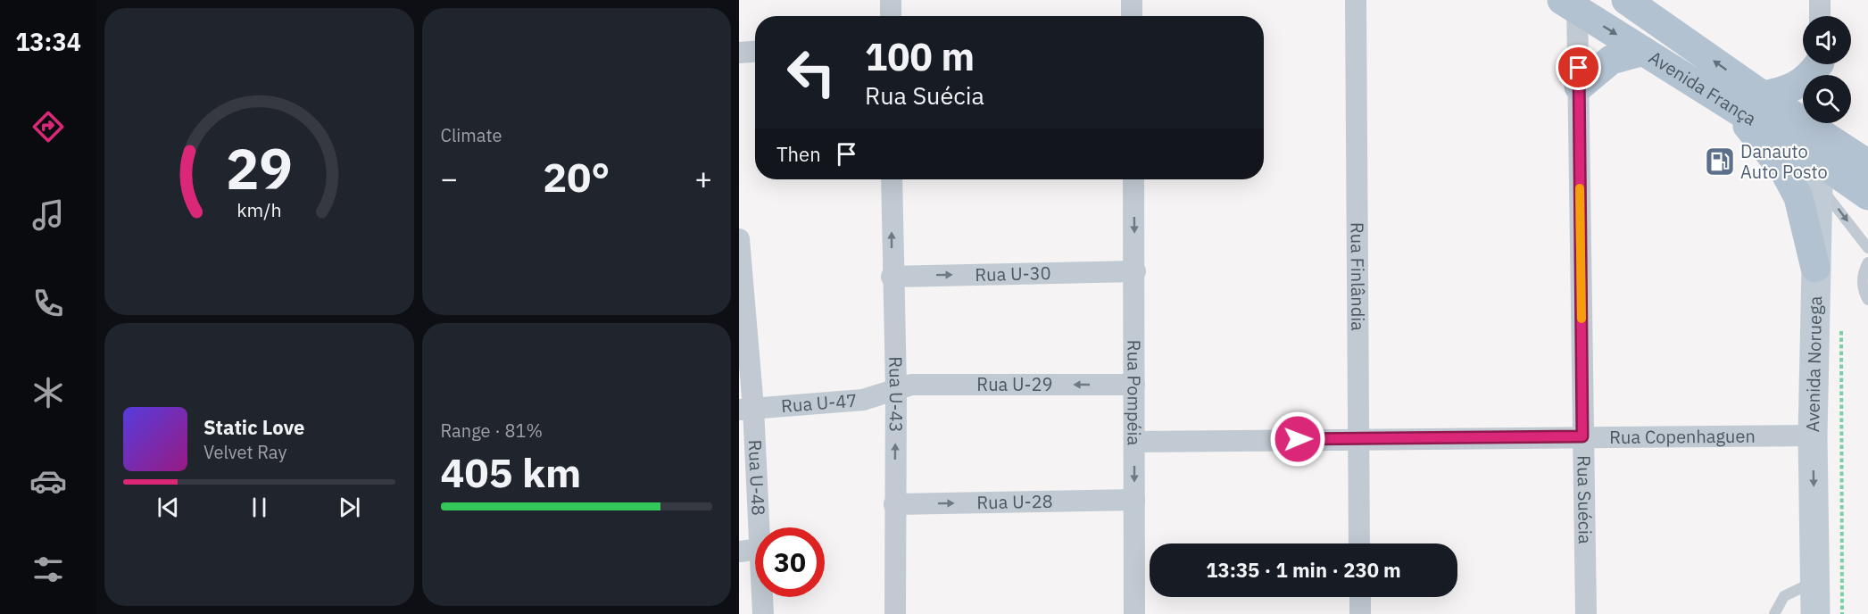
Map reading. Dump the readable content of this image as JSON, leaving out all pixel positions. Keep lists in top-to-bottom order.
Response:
{
  "streets": {
    "main road": ["Avenida França", "Avenida Noruega"],
    "street": [
      "Rua U-30",
      "Rua Finlândia",
      "Rua U-29",
      "Rua U-43",
      "Rua Pompéia",
      "Rua U-47",
      "Rua Copenhaguen",
      "Rua U-48",
      "Rua Suécia",
      "Rua U-28"
    ]
  },
  "crossings": [
    ["Avenida França", "Avenida Noruega"],
    ["Avenida França", "Rua Suécia"],
    ["Rua U-30", "Rua U-43"],
    ["Rua U-30", "Rua Pompéia"],
    ["Rua Finlândia", "Rua Copenhaguen"],
    ["Avenida Noruega", "Rua Copenhaguen"],
    ["Rua U-29", "Rua U-43"],
    ["Rua U-29", "Rua Pompéia"],
    ["Rua U-29", "Rua U-47"],
    ["Rua U-43", "Rua U-47"],
    ["Rua U-43", "Rua U-28"],
    ["Rua Pompéia", "Rua Copenhaguen"],
    ["Rua Pompéia", "Rua U-28"],
    ["Rua U-47", "Rua U-48"],
    ["Rua Copenhaguen", "Rua Suécia"]
  ],
  "one_way": [
    "Rua U-30",
    "Rua U-29",
    "Rua U-43",
    "Rua U-28"
  ],
  "places": {
    "fuel station": ["Danauto Auto Posto"]
  },
  "page": {
    "tabs": "13:34",
    "tile": [
      "Climate",
      ["Range · 81%", "405 km"]
    ],
    "turn": ["100 m", "Rua Suécia"],
    "then": "Then",
    "heat": ["−", "20°", "+"],
    "song": ["Static Love", "Velvet Ray"],
    "limit": "30",
    "trip": "13:35 · 1 min · 230 m",
    "gauge": ["29", "km/h"]
  }
}
